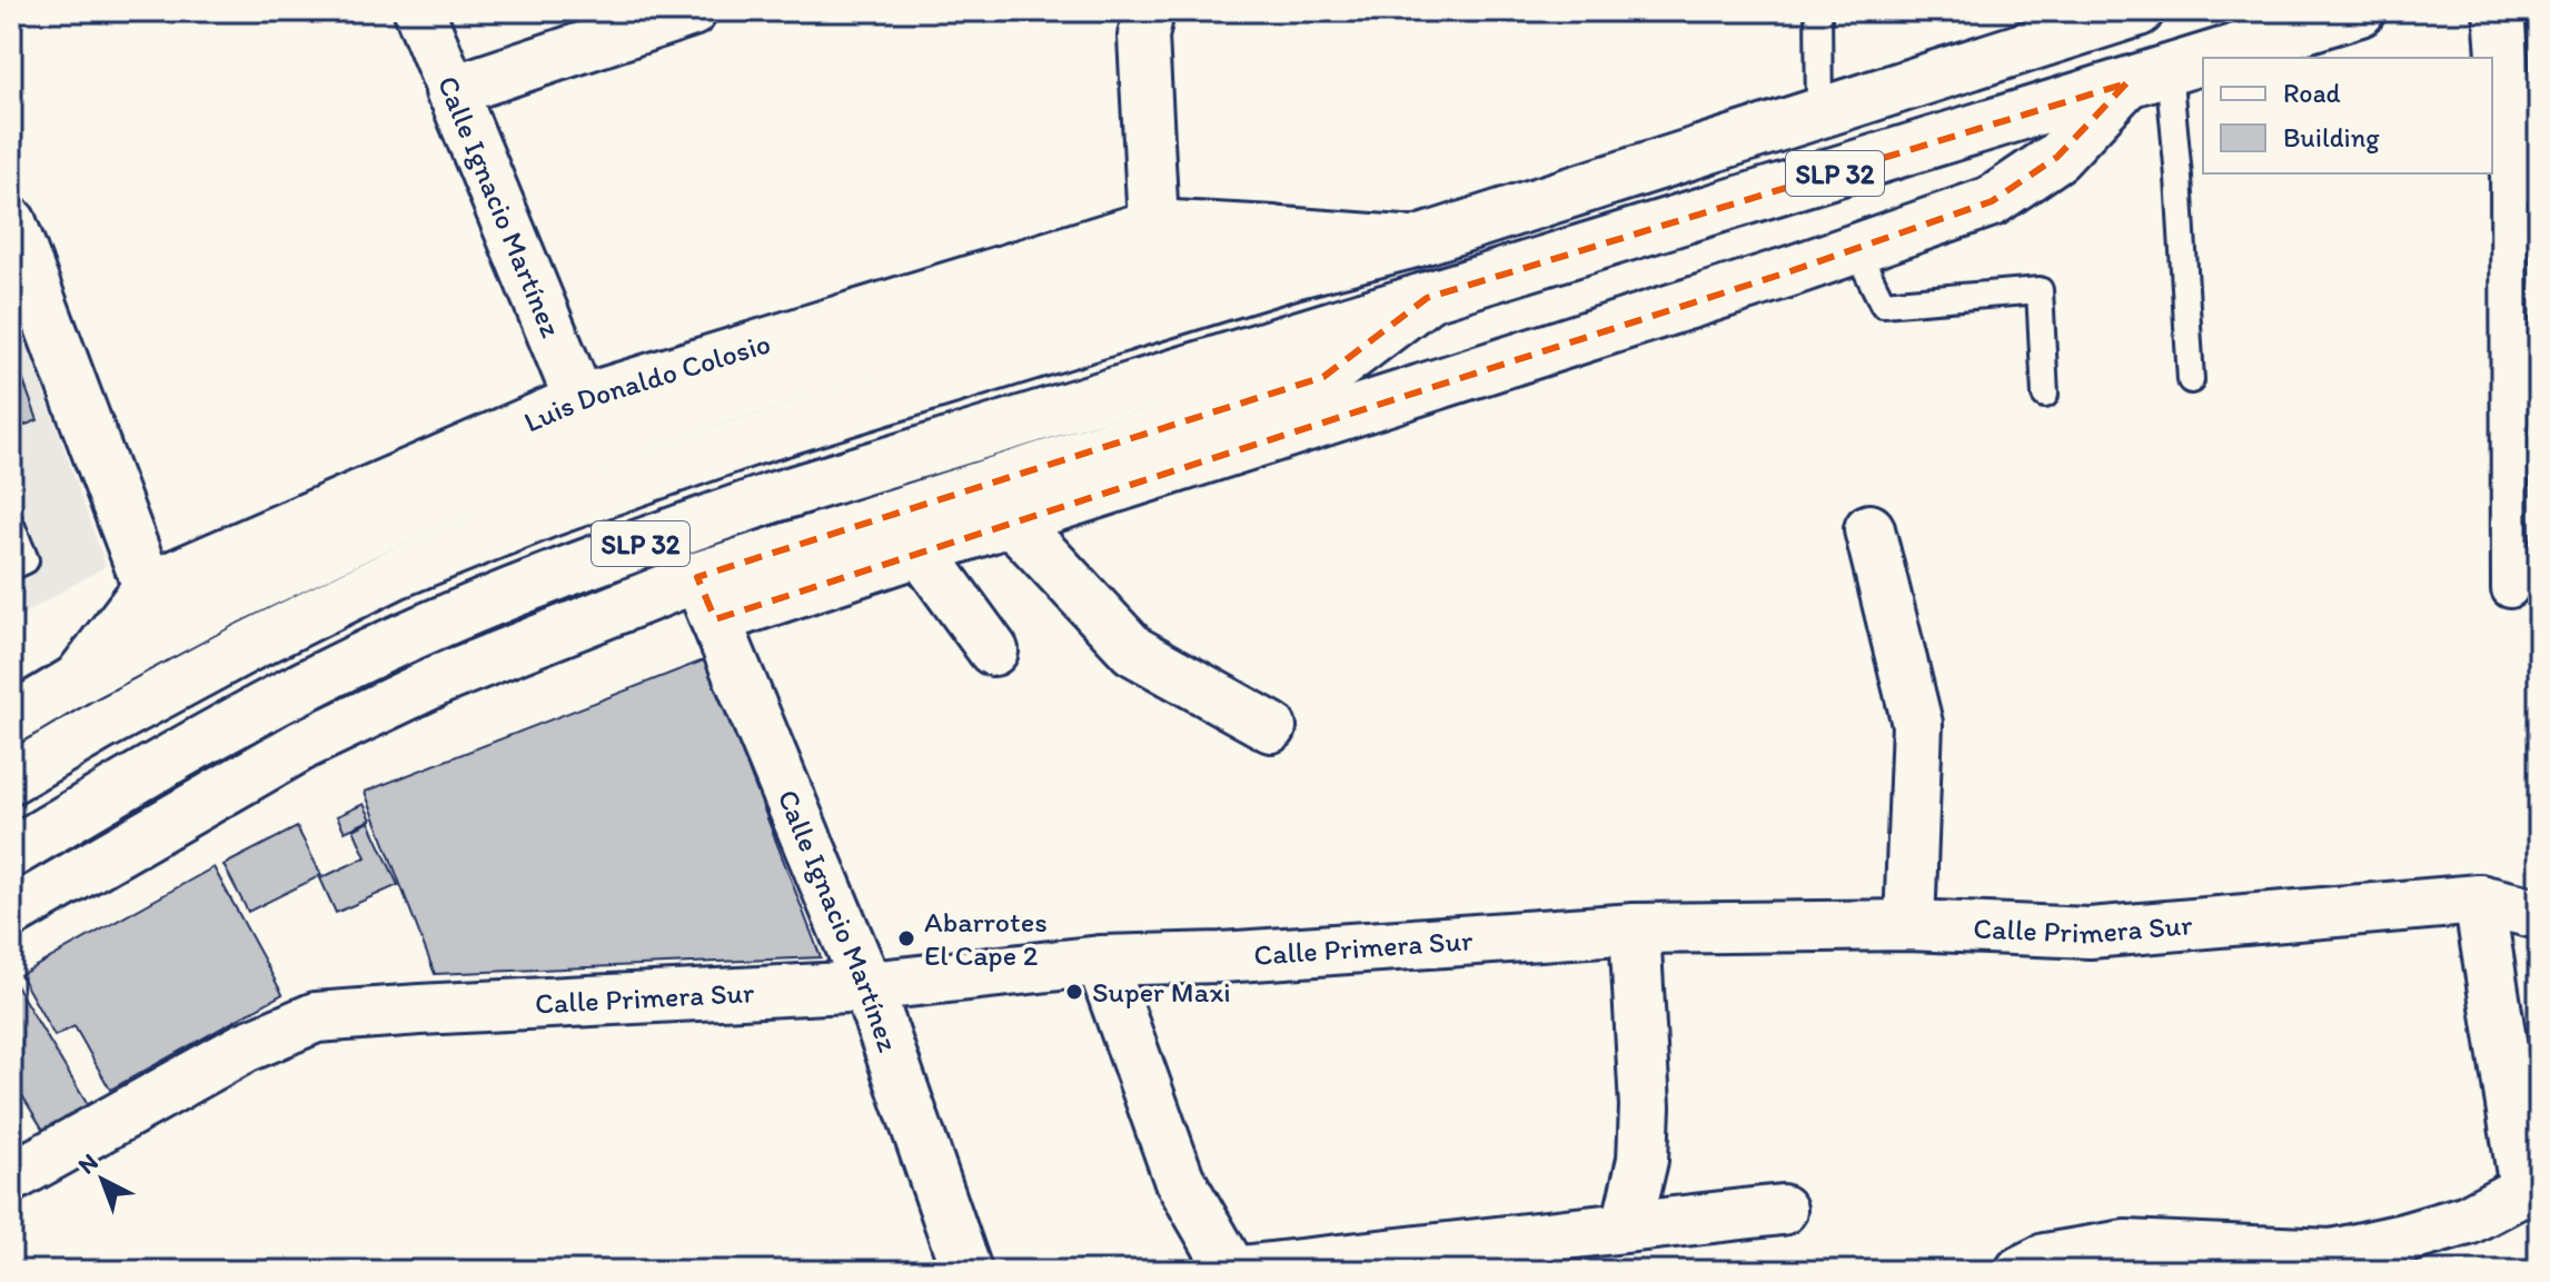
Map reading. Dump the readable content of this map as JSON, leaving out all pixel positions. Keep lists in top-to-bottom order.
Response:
{
  "streets": {
    "main road": [
      "SLP 32",
      "Calle Ignacio Martínez",
      "Luis Donaldo Colosio",
      "Calle Primera Sur"
    ]
  },
  "crossings": [
    ["SLP 32", "Luis Donaldo Colosio"],
    ["Calle Ignacio Martínez", "Luis Donaldo Colosio"],
    ["Calle Ignacio Martínez", "Calle Primera Sur"]
  ],
  "places": ["Abarrotes El Cape 2", "Super Maxi"],
  "legend": ["Road", "Building"],
  "north": "top left"
}
